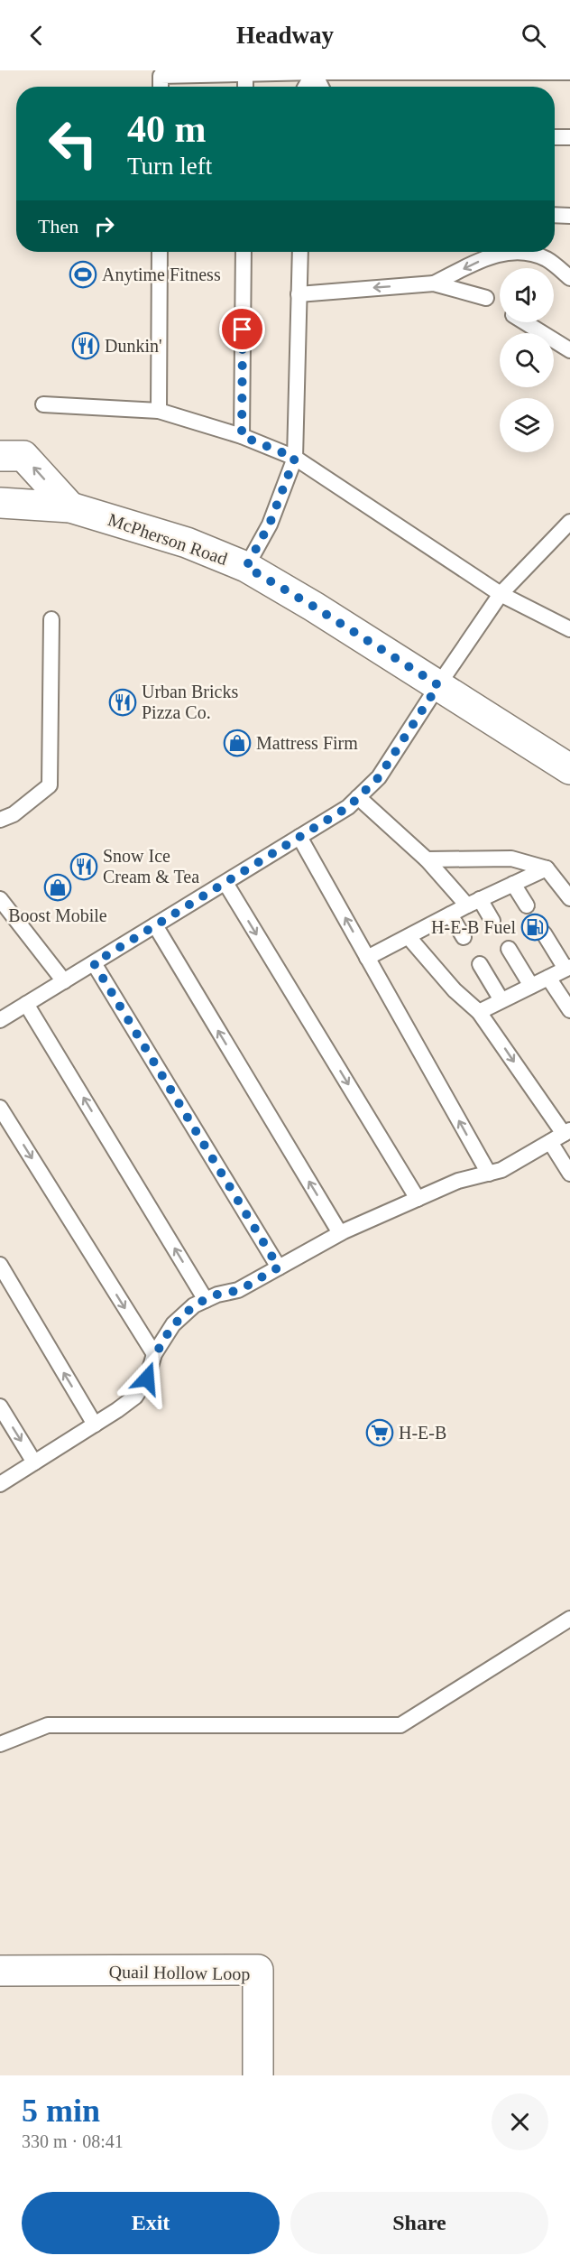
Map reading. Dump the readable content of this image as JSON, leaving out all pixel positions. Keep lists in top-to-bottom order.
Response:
{
  "streets": {
    "main road": ["McPherson Road", "Quail Hollow Loop"]
  },
  "places": {
    "sports": ["Anytime Fitness"],
    "restaurant": ["Dunkin'", "Urban Bricks Pizza Co.", "Snow Ice Cream & Tea"],
    "shop": ["Mattress Firm", "Boost Mobile"],
    "fuel station": ["H-E-B Fuel"],
    "supermarket": ["H-E-B"]
  },
  "page": {
    "header": "Headway",
    "turn": ["40 m", "Turn left"],
    "then": "Then",
    "heading": ["5 min", "330 m · 08:41"],
    "buttons": ["Exit", "Share"]
  }
}
